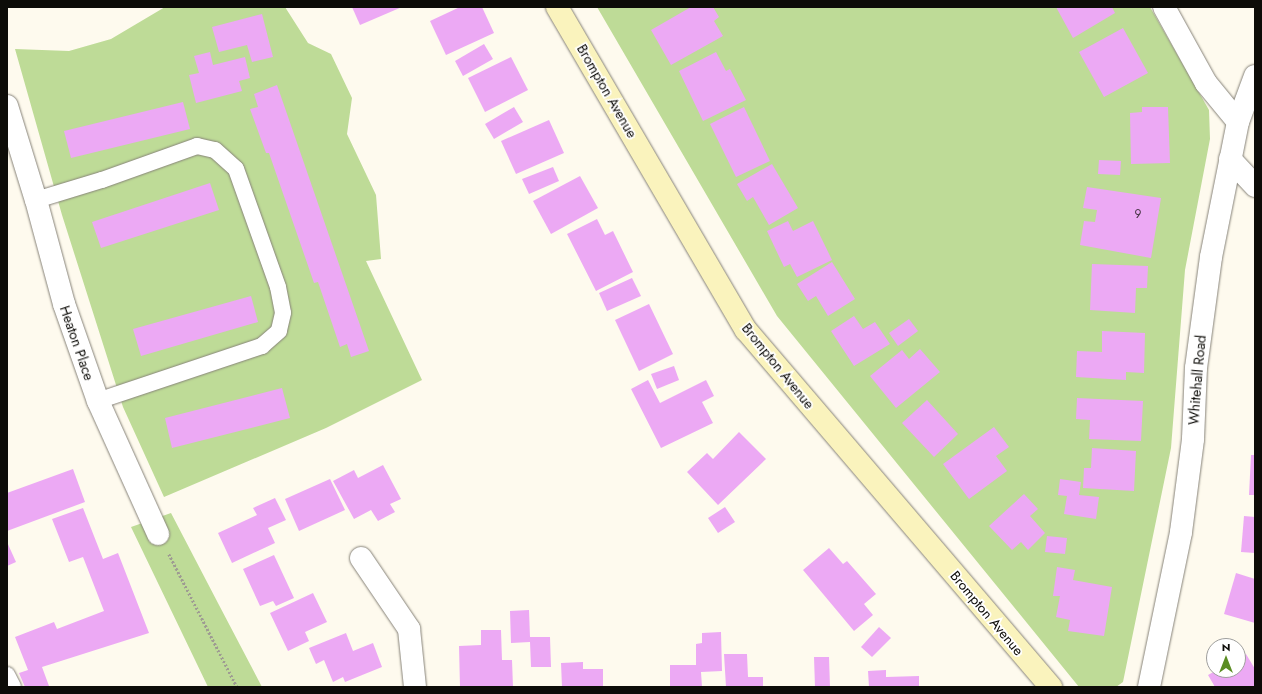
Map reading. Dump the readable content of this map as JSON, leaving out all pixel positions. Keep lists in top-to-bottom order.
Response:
{
  "streets": {
    "main road": ["Brompton Avenue"],
    "street": ["Heaton Place", "Whitehall Road"]
  },
  "house_numbers": ["9"],
  "north": "top"
}
